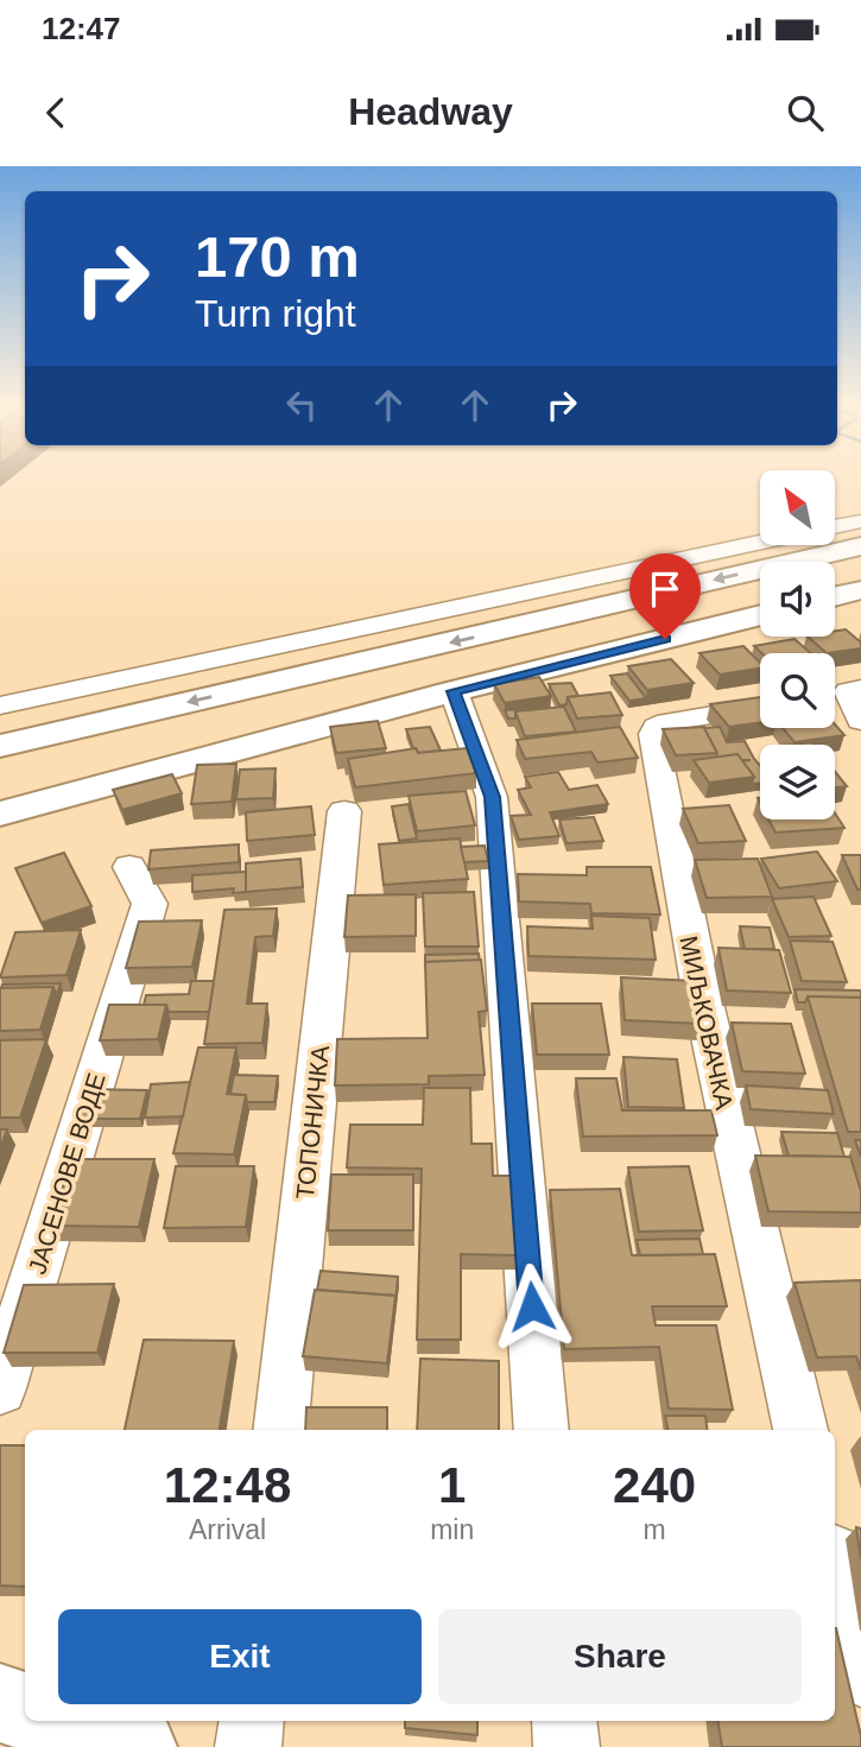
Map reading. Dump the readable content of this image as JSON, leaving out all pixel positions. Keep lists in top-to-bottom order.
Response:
{
  "streets": {
    "street": ["МИЉКОВАЧКА", "ТОПОНИЧКА", "ЈАСЕНОВЕ ВОДЕ"]
  },
  "north": "top left",
  "page": {
    "status": "12:47",
    "header": "Headway",
    "turn": ["170 m", "Turn right"],
    "eta": [
      "12:48",
      "Arrival",
      "1",
      "min",
      "240",
      "m"
    ],
    "buttons": ["Exit", "Share"]
  }
}
